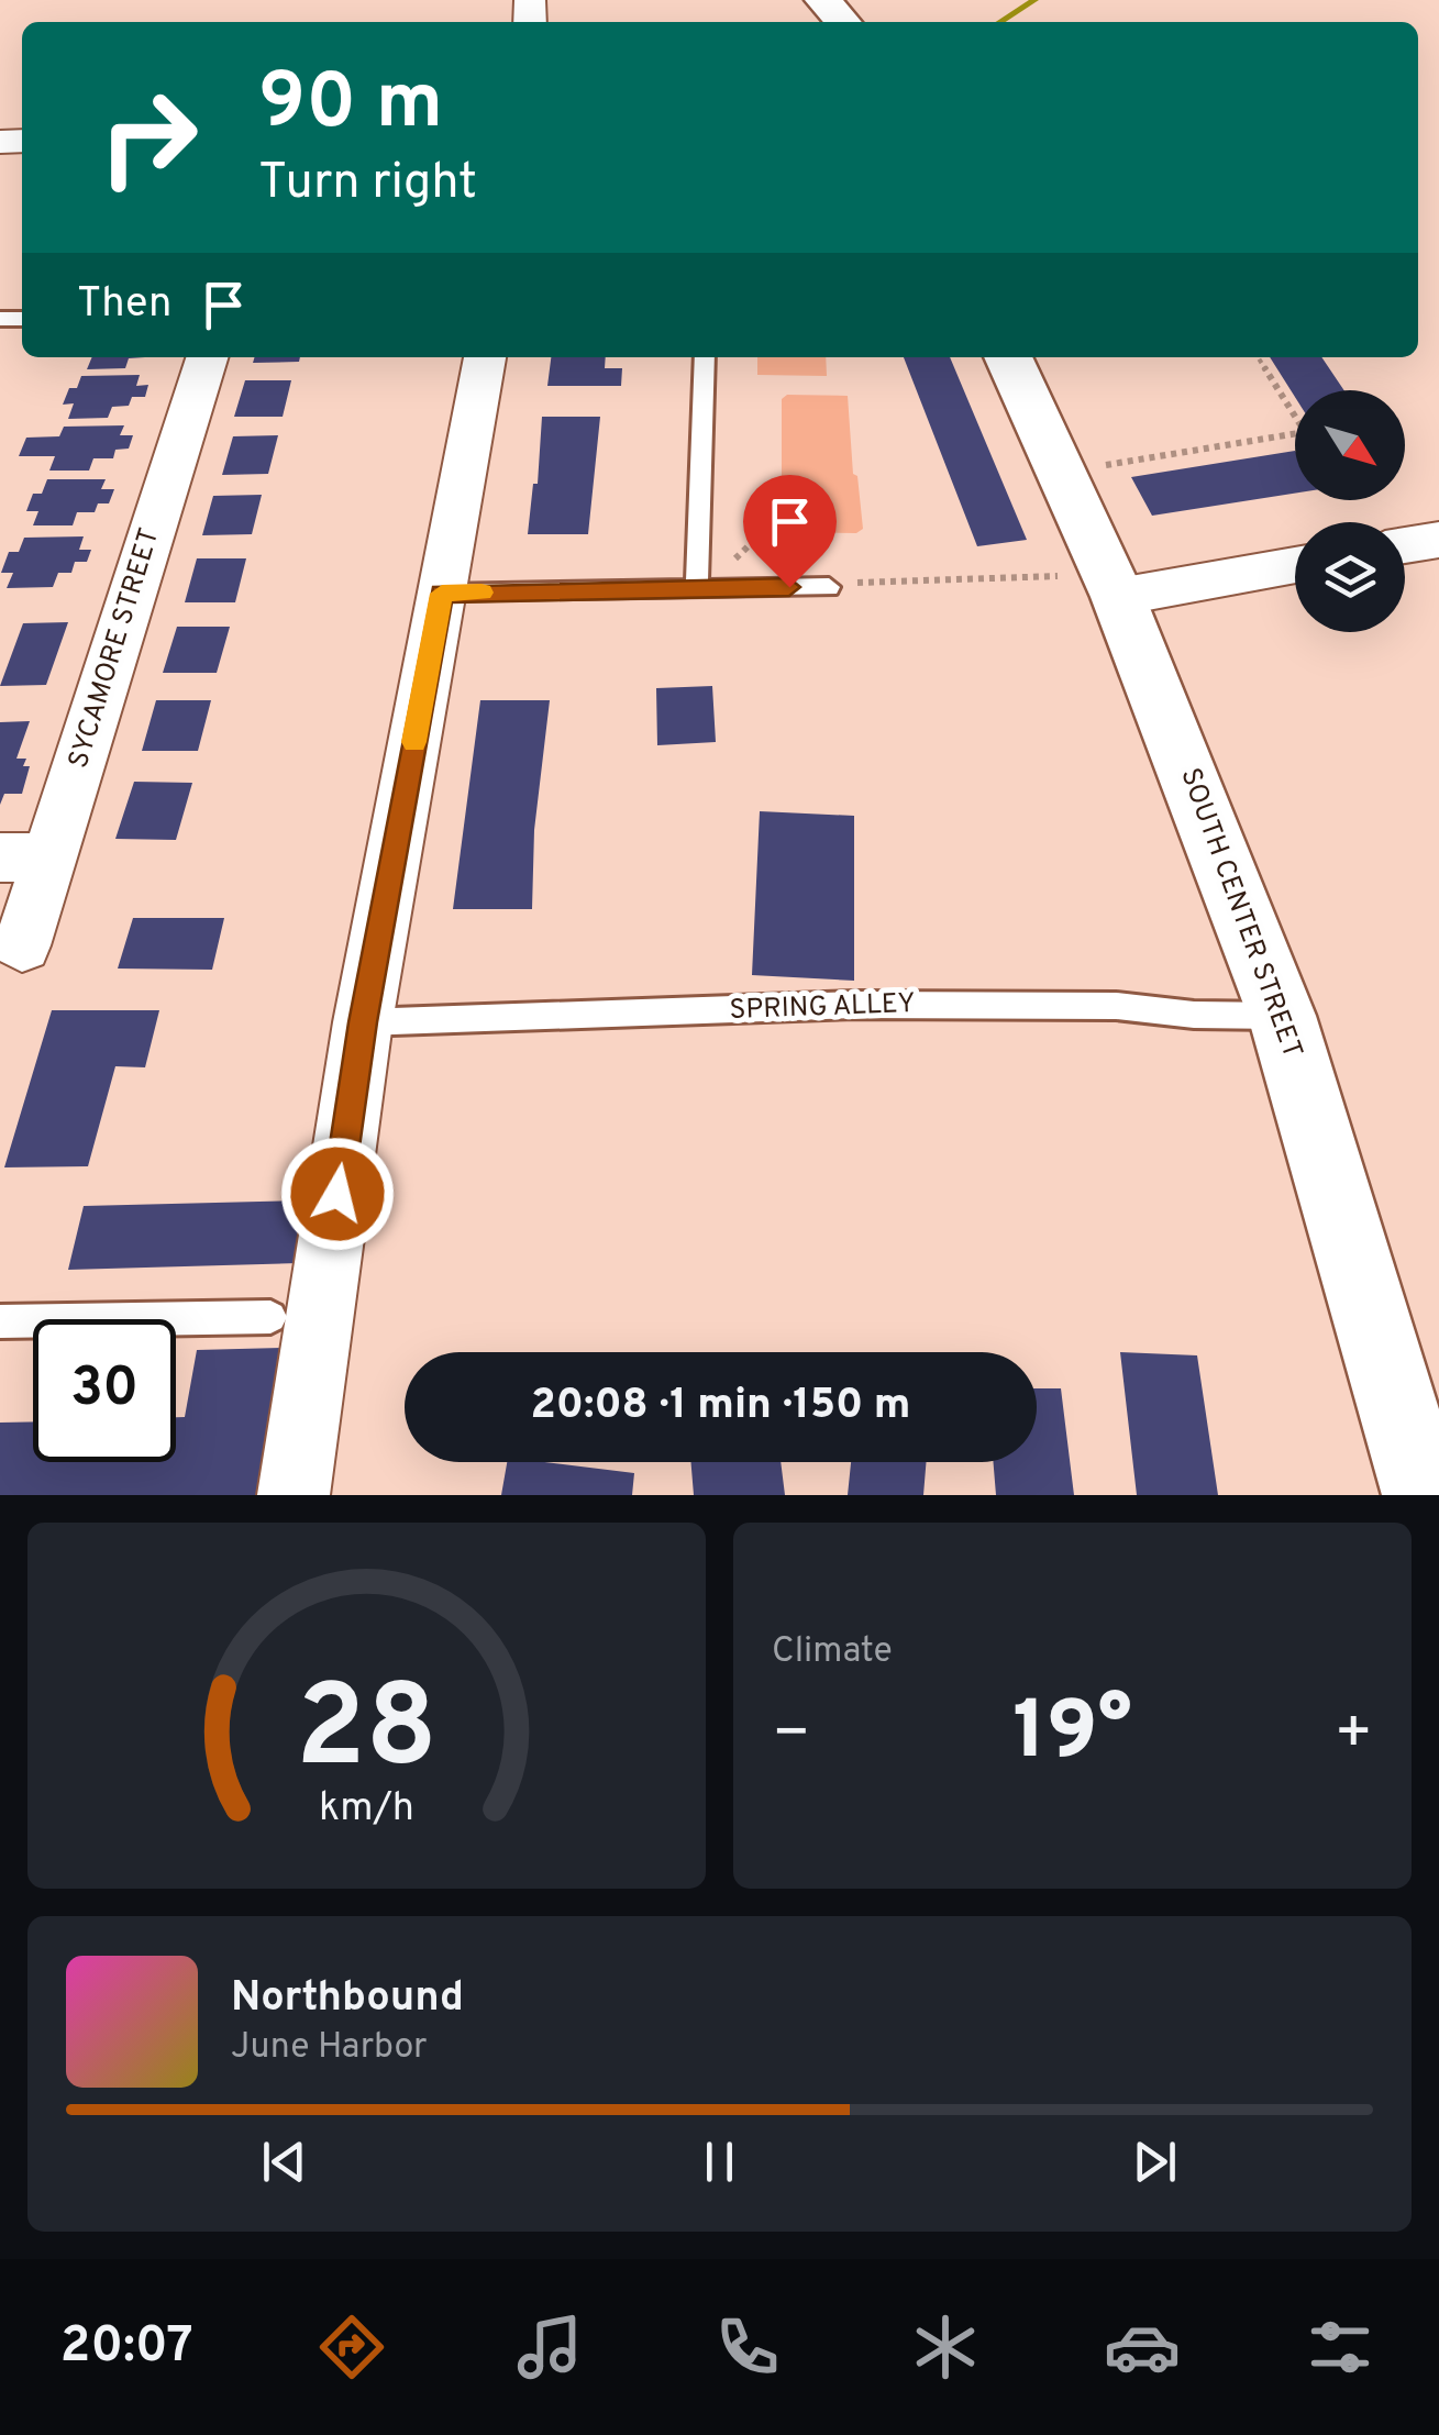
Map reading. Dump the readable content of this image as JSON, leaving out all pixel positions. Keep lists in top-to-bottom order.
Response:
{
  "streets": {
    "street": ["SYCAMORE STREET", "SOUTH CENTER STREET"],
    "lane": ["SPRING ALLEY"]
  },
  "crossings": [
    ["SOUTH CENTER STREET", "SPRING ALLEY"]
  ],
  "north": "bottom right",
  "page": {
    "turn": ["90 m", "Turn right"],
    "then": "Then",
    "limit": "30",
    "trip": "20:08 · 1 min · 150 m",
    "tile": "Climate",
    "heat": ["−", "19°", "+"],
    "song": ["Northbound", "June Harbor"],
    "tabs": "20:07",
    "gauge": ["28", "km/h"]
  }
}
